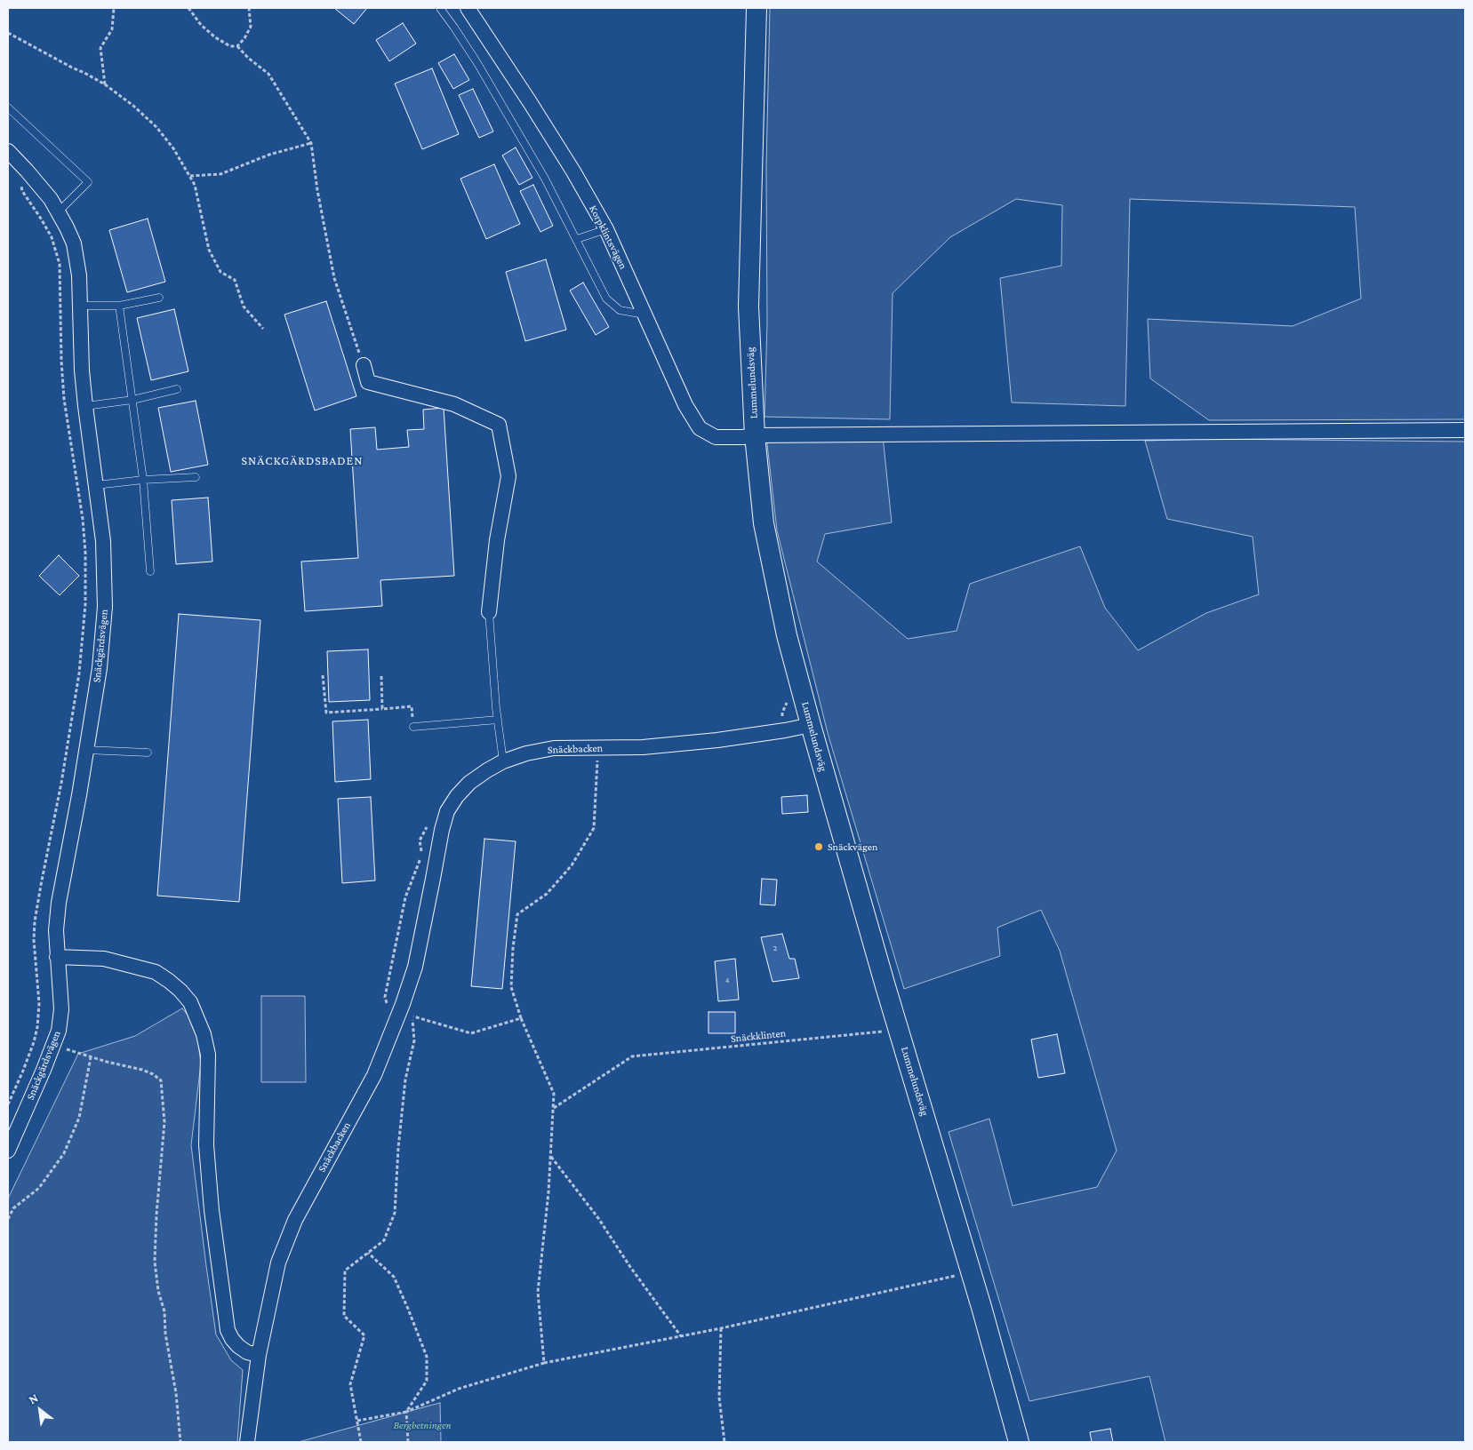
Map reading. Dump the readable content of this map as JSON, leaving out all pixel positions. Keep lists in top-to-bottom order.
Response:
{
  "streets": {
    "main road": ["Lummelundsväg"],
    "street": ["Korpklintsvägen", "Snäckgärdsvägen", "Snäckbacken"],
    "path": ["Snäckklinten"]
  },
  "crossings": [
    ["Korpklintsvägen", "Lummelundsväg"],
    ["Lummelundsväg", "Snäckbacken"]
  ],
  "districts": ["SNÄCKGÄRDSBADEN"],
  "parks": ["Bergbetningen"],
  "places": ["Snäckvägen"],
  "house_numbers": ["2", "4"],
  "north": "top left"
}
